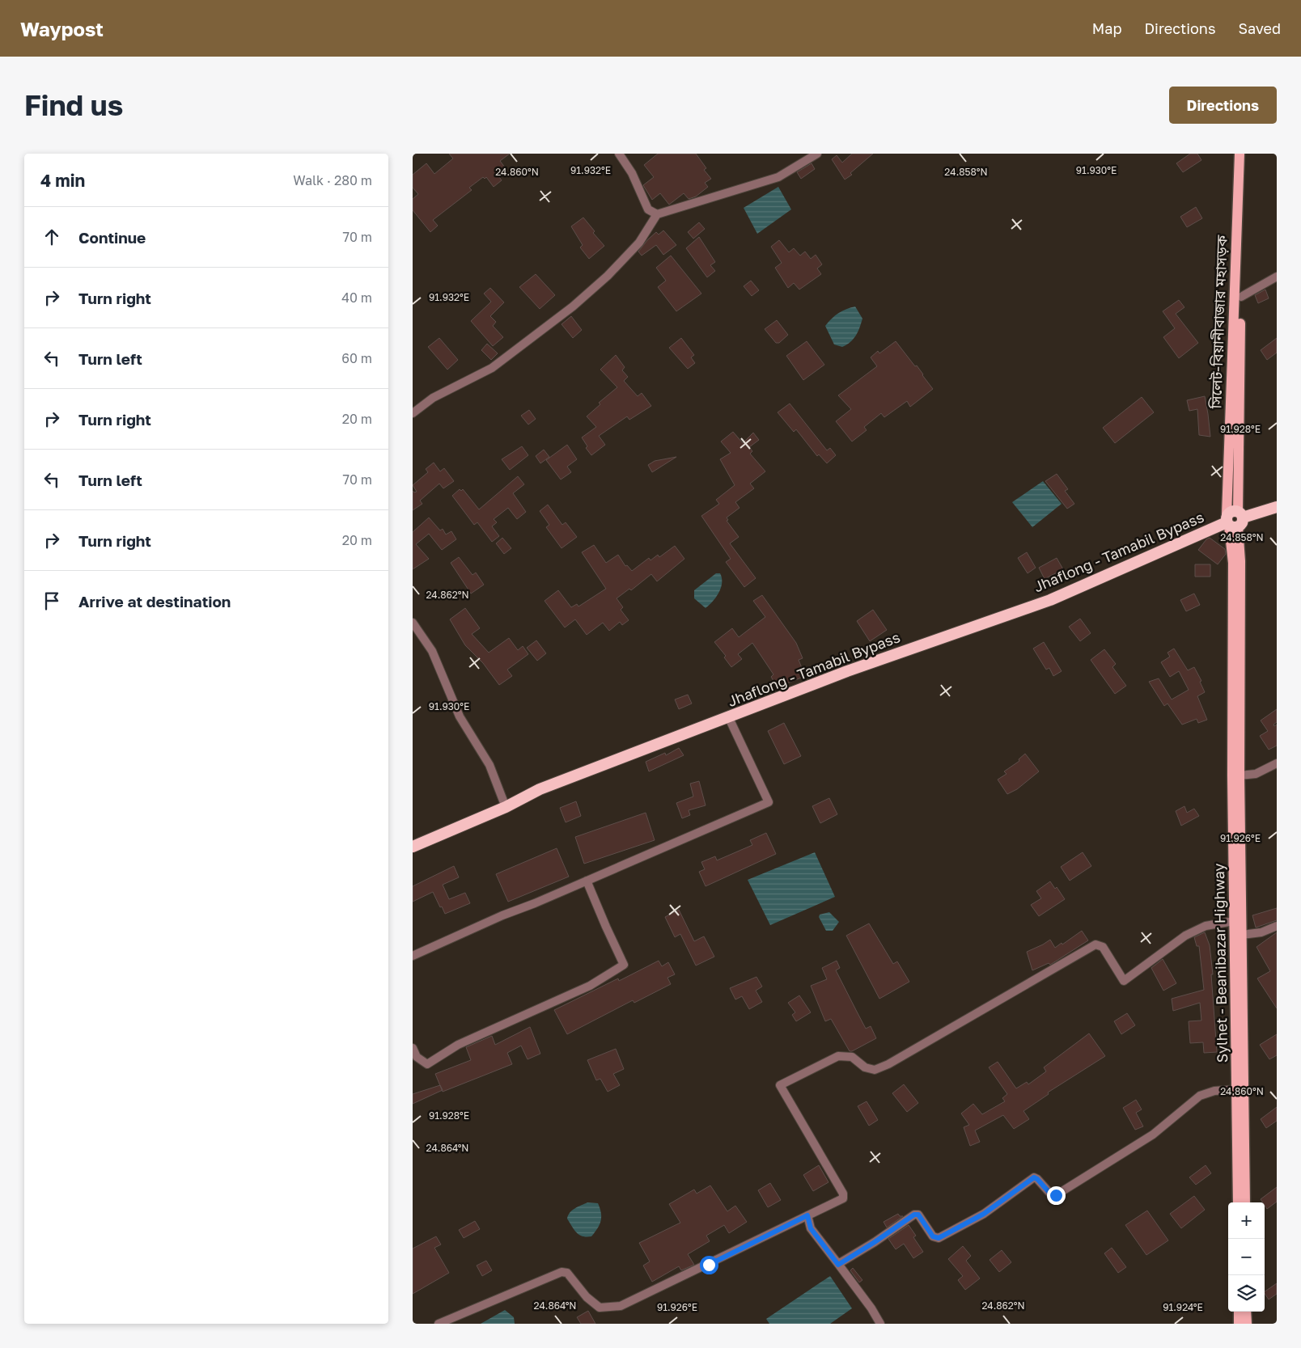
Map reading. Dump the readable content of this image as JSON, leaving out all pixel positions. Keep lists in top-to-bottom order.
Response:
{
  "streets": {
    "highway": ["Jhaflong - Tamabil Bypass"],
    "main road": ["সিলেট-বিয়ানীবাজার মহাসড়ক", "Sylhet - Beanibazar Highway"]
  },
  "crossings": [
    ["সিলেট-বিয়ানীবাজার মহাসড়ক", "Jhaflong - Tamabil Bypass"],
    ["সিলেট-বিয়ানীবাজার মহাসড়ক", "Sylhet - Beanibazar Highway"],
    ["Jhaflong - Tamabil Bypass", "Sylhet - Beanibazar Highway"]
  ],
  "page": {
    "header": "Waypost",
    "nav": ["Map", "Directions", "Saved"],
    "buttons": "Directions",
    "title": "Find us",
    "heading": ["4 min", "Walk · 280 m"],
    "list": [
      ["Continue", "70 m"],
      ["Turn right", "40 m"],
      ["Turn left", "60 m"],
      ["Turn right", "20 m"],
      ["Turn left", "70 m"],
      ["Turn right", "20 m"],
      "Arrive at destination"
    ],
    "map_buttons": ["+", "−"]
  },
  "coordinates": [
    "91.932°E",
    "91.930°E",
    "24.858°N",
    "24.860°N",
    "91.928°E",
    "24.862°N",
    "91.926°E",
    "24.864°N",
    "91.924°E"
  ]
}
